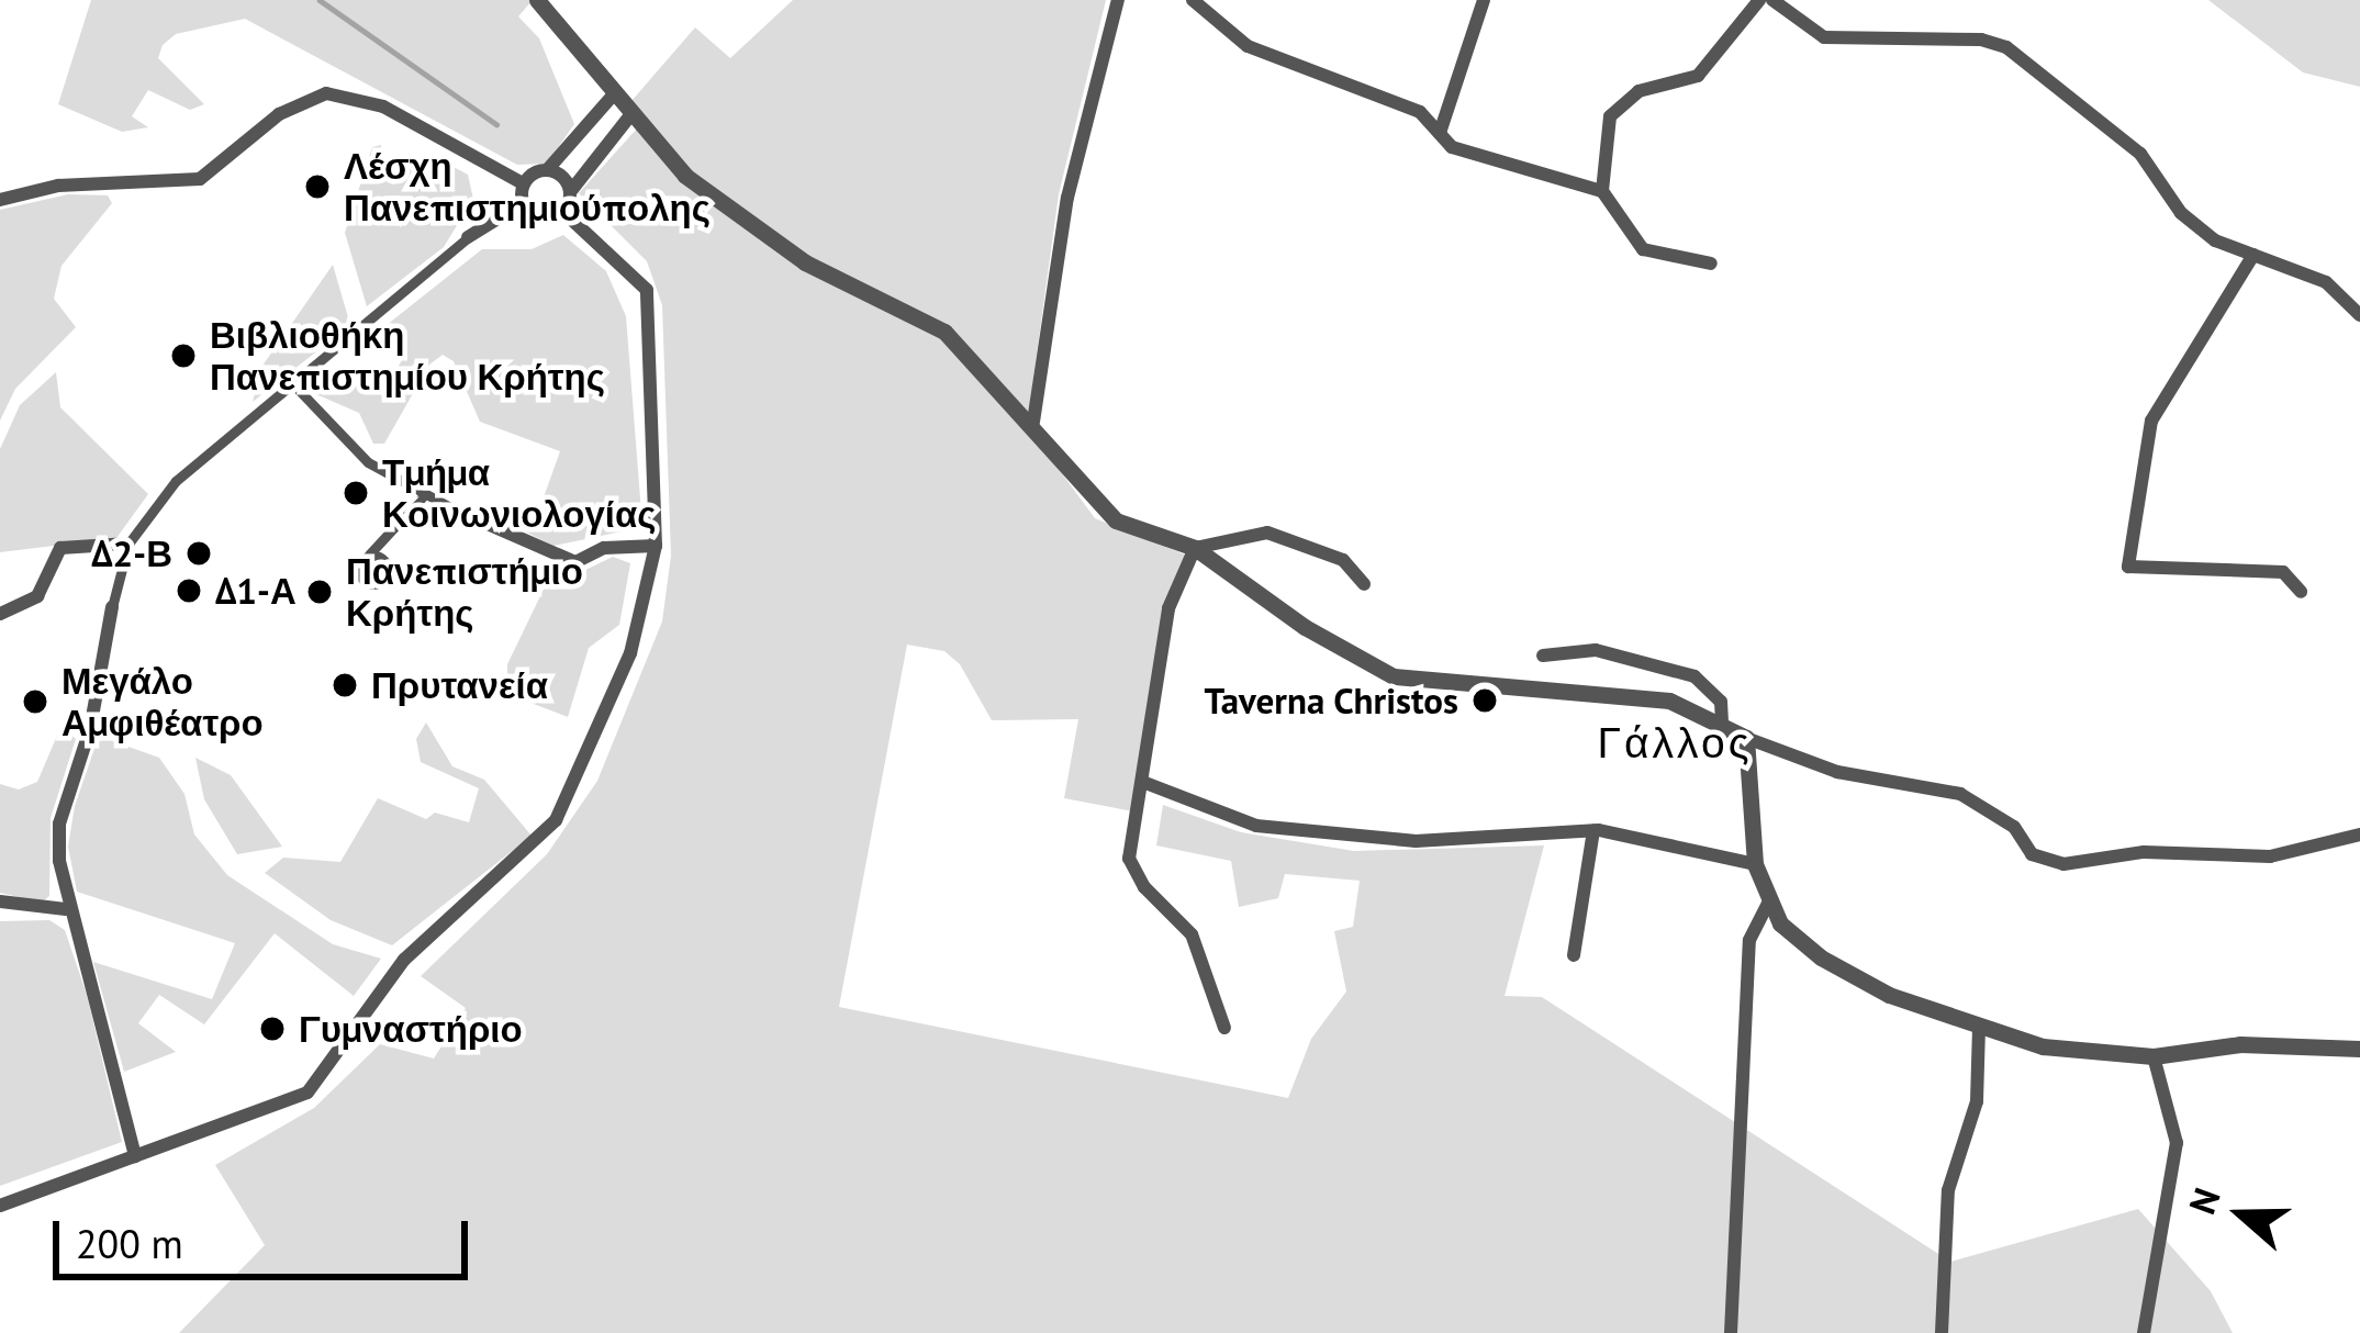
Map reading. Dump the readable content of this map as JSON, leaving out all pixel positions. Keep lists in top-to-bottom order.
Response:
{
  "districts": ["Γάλλος"],
  "places": [
    "Λέσχη Πανεπιστημιούπολης",
    "Βιβλιοθήκη Πανεπιστημίου Κρήτης",
    "Τμήμα Κοινωνιολογίας",
    "Δ2-Β",
    "Δ1-Α",
    "Πανεπιστήμιο Κρήτης",
    "Πρυτανεία",
    "Taverna Christos",
    "Μεγάλο Αμφιθέατρο",
    "Γυμναστήριο"
  ],
  "scale_bar": "200 m",
  "north": "left"
}
